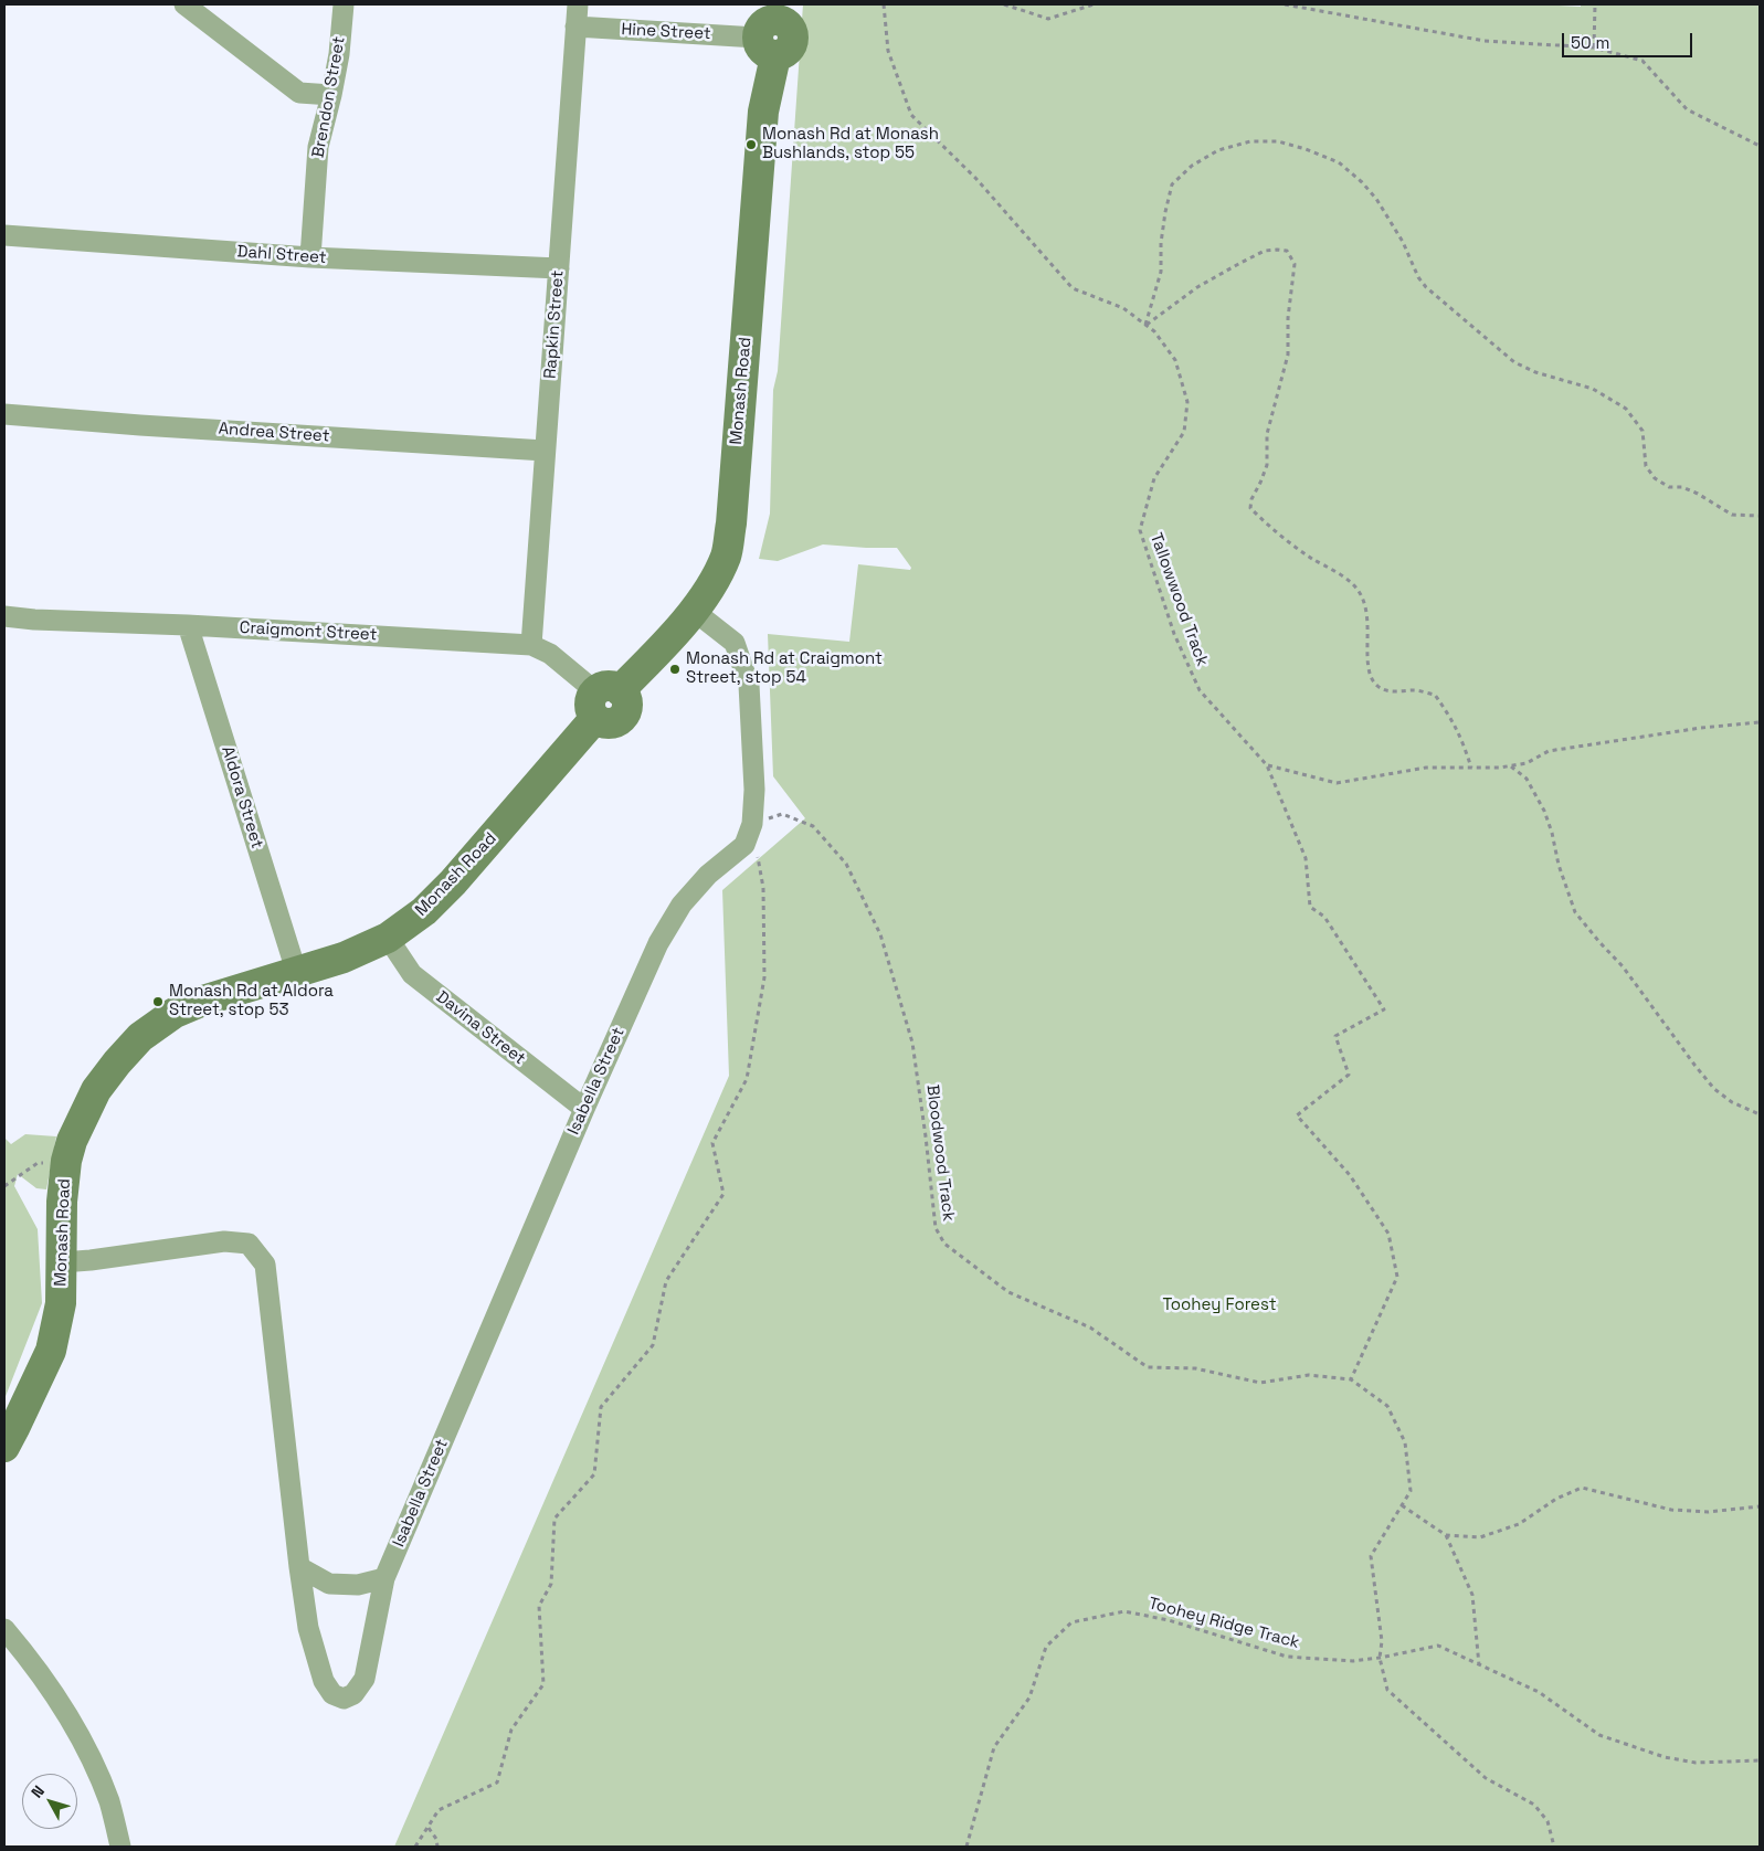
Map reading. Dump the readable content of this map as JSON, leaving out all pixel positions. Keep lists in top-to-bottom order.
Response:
{
  "streets": {
    "street": [
      "Hine Street",
      "Brendon Street",
      "Dahl Street",
      "Rapkin Street",
      "Monash Road",
      "Andrea Street",
      "Craigmont Street",
      "Aldora Street",
      "Davina Street",
      "Isabella Street"
    ],
    "path": ["Tallowwood Track", "Bloodwood Track", "Toohey Ridge Track"]
  },
  "crossings": [
    ["Hine Street", "Rapkin Street"],
    ["Hine Street", "Monash Road"],
    ["Brendon Street", "Dahl Street"],
    ["Dahl Street", "Rapkin Street"],
    ["Rapkin Street", "Andrea Street"],
    ["Rapkin Street", "Craigmont Street"],
    ["Monash Road", "Craigmont Street"],
    ["Monash Road", "Aldora Street"],
    ["Monash Road", "Davina Street"],
    ["Monash Road", "Isabella Street"],
    ["Tallowwood Track", "Bloodwood Track"],
    ["Craigmont Street", "Aldora Street"],
    ["Davina Street", "Isabella Street"],
    ["Isabella Street", "Bloodwood Track"]
  ],
  "parks": ["Toohey Forest"],
  "places": ["Monash Rd at Monash Bushlands, stop 55", "Monash Rd at Craigmont Street, stop 54", "Monash Rd at Aldora Street, stop 53"],
  "scale_bar": "50 m",
  "north": "top left"
}
